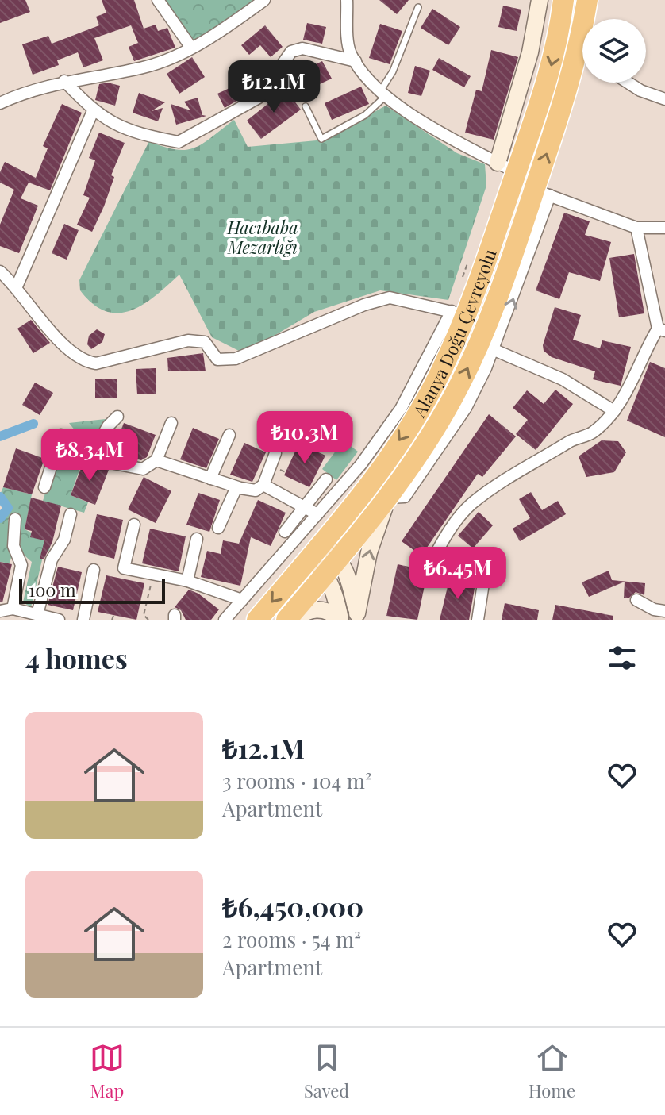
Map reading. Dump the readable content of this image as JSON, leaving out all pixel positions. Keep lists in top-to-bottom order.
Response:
{
  "streets": {
    "highway": ["Alanya Doğu Çevreyolu"]
  },
  "parks": ["Hacıbaba Mezarlığı"],
  "scale_bar": "100 m",
  "page": {
    "price": [
      "₺12.1M",
      "₺10.3M",
      "₺8.34M",
      "₺6.45M"
    ],
    "scale": "100 m",
    "heading": "4 homes",
    "list": [
      {
        "name": "₺12.1M",
        "note": "3 rooms · 104 m² · Apartment"
      },
      {
        "name": "₺6,450,000",
        "note": "2 rooms · 54 m² · Apartment"
      }
    ],
    "tabs": ["Map", "Saved", "Home"]
  }
}
